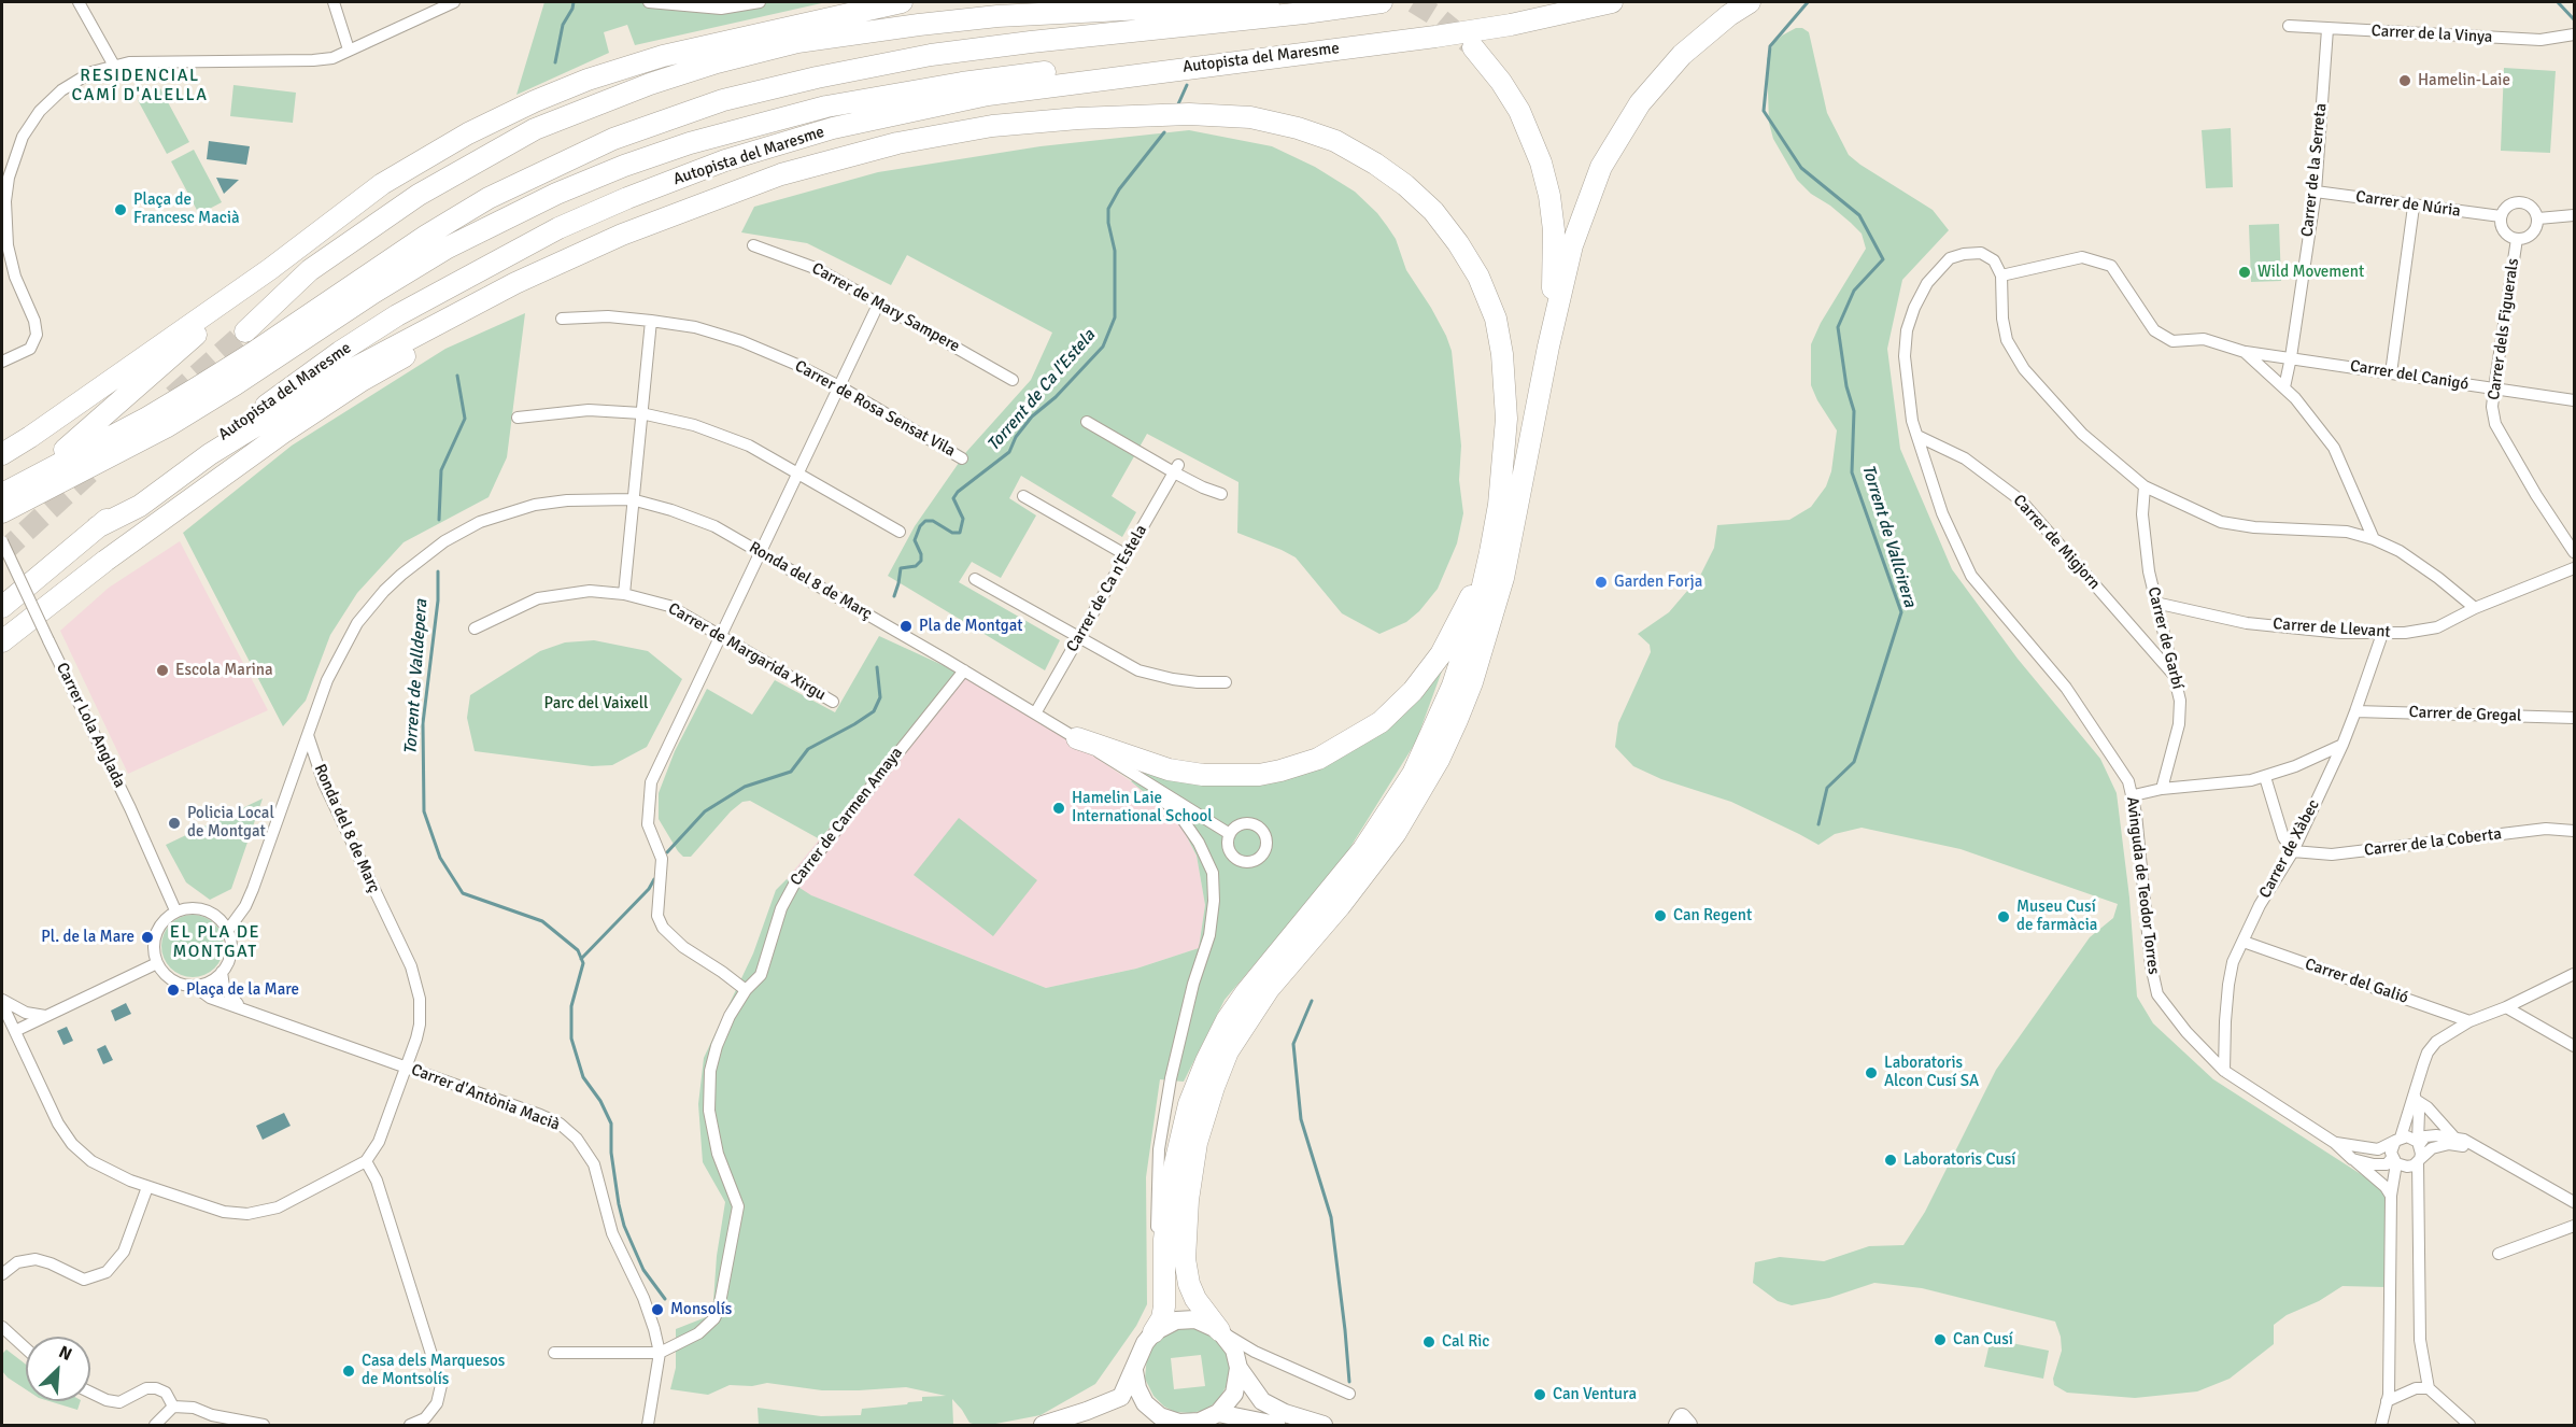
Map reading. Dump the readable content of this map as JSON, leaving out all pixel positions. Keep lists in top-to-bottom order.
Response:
{
  "streets": {
    "highway": ["Autopista del Maresme"],
    "street": [
      "Carrer de la Vinya",
      "Carrer de la Serreta",
      "Carrer de Núria",
      "Carrer de Mary Sampere",
      "Carrer dels Figuerals",
      "Carrer del Canigó",
      "Carrer de Rosa Sensat Vila",
      "Carrer de Migjorn",
      "Ronda del 8 de Març",
      "Carrer de Ca n'Estela",
      "Carrer de Llevant",
      "Carrer de Garbí",
      "Carrer de Margarida Xirgu",
      "Carrer de Gregal",
      "Carrer Lola Anglada",
      "Carrer de Carmen Amaya",
      "Carrer de la Coberta",
      "Carrer de Xàbec",
      "Avinguda de Teodor Torres",
      "Carrer del Galió",
      "Carrer d'Antònia Macià"
    ]
  },
  "crossings": [
    ["Carrer de la Vinya", "Carrer de la Serreta"],
    ["Carrer de la Serreta", "Carrer de Núria"],
    ["Carrer de la Serreta", "Carrer del Canigó"],
    ["Carrer de Núria", "Carrer dels Figuerals"],
    ["Carrer dels Figuerals", "Carrer del Canigó"],
    ["Carrer de Migjorn", "Carrer de Garbí"],
    ["Carrer de Migjorn", "Avinguda de Teodor Torres"],
    ["Ronda del 8 de Març", "Carrer de Ca n'Estela"],
    ["Ronda del 8 de Març", "Carrer de Carmen Amaya"],
    ["Ronda del 8 de Març", "Carrer d'Antònia Macià"],
    ["Carrer de Llevant", "Carrer de Garbí"],
    ["Carrer de Llevant", "Carrer de Xàbec"],
    ["Carrer de Gregal", "Carrer de Xàbec"],
    ["Carrer Lola Anglada", "Carrer d'Antònia Macià"],
    ["Carrer de Carmen Amaya", "Carrer d'Antònia Macià"],
    ["Carrer de la Coberta", "Carrer de Xàbec"],
    ["Carrer de Xàbec", "Avinguda de Teodor Torres"],
    ["Carrer de Xàbec", "Carrer del Galió"]
  ],
  "districts": ["RESIDENCIAL CAMÍ D'ALELLA", "EL PLA DE MONTGAT"],
  "water": ["Torrent de Ca l'Estela", "Torrent de Vallcirera", "Torrent de Valldepera"],
  "parks": ["Parc del Vaixell"],
  "places": [
    "Hamelin-Laie",
    "Plaça de Francesc Macià",
    "Wild Movement",
    "Garden Forja",
    "Pla de Montgat",
    "Escola Marina",
    "Hamelin Laie International School",
    "Policia Local de Montgat",
    "Can Regent",
    "Museu Cusí de farmàcia",
    "Pl. de la Mare",
    "Plaça de la Mare",
    "Laboratoris Alcon Cusí SA",
    "Laboratoris Cusí",
    "Monsolís",
    "Can Cusí",
    "Cal Ric",
    "Casa dels Marquesos de Montsolís",
    "Can Ventura"
  ],
  "north": "top right"
}
